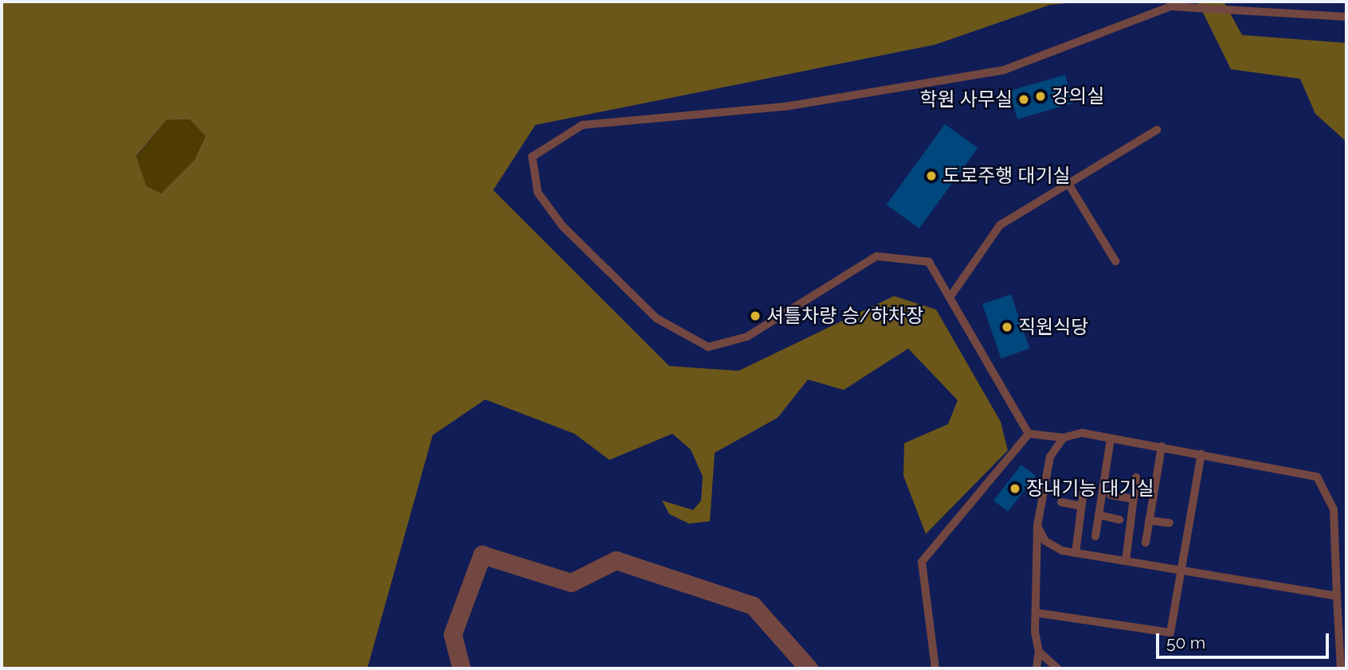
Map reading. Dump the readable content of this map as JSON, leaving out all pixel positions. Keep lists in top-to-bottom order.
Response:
{
  "places": [
    "강의실",
    "학원 사무실",
    "도로주행 대기실",
    "셔틀차량 승/하차장",
    "직원식당",
    "장내기능 대기실"
  ],
  "scale_bar": "50 m"
}
